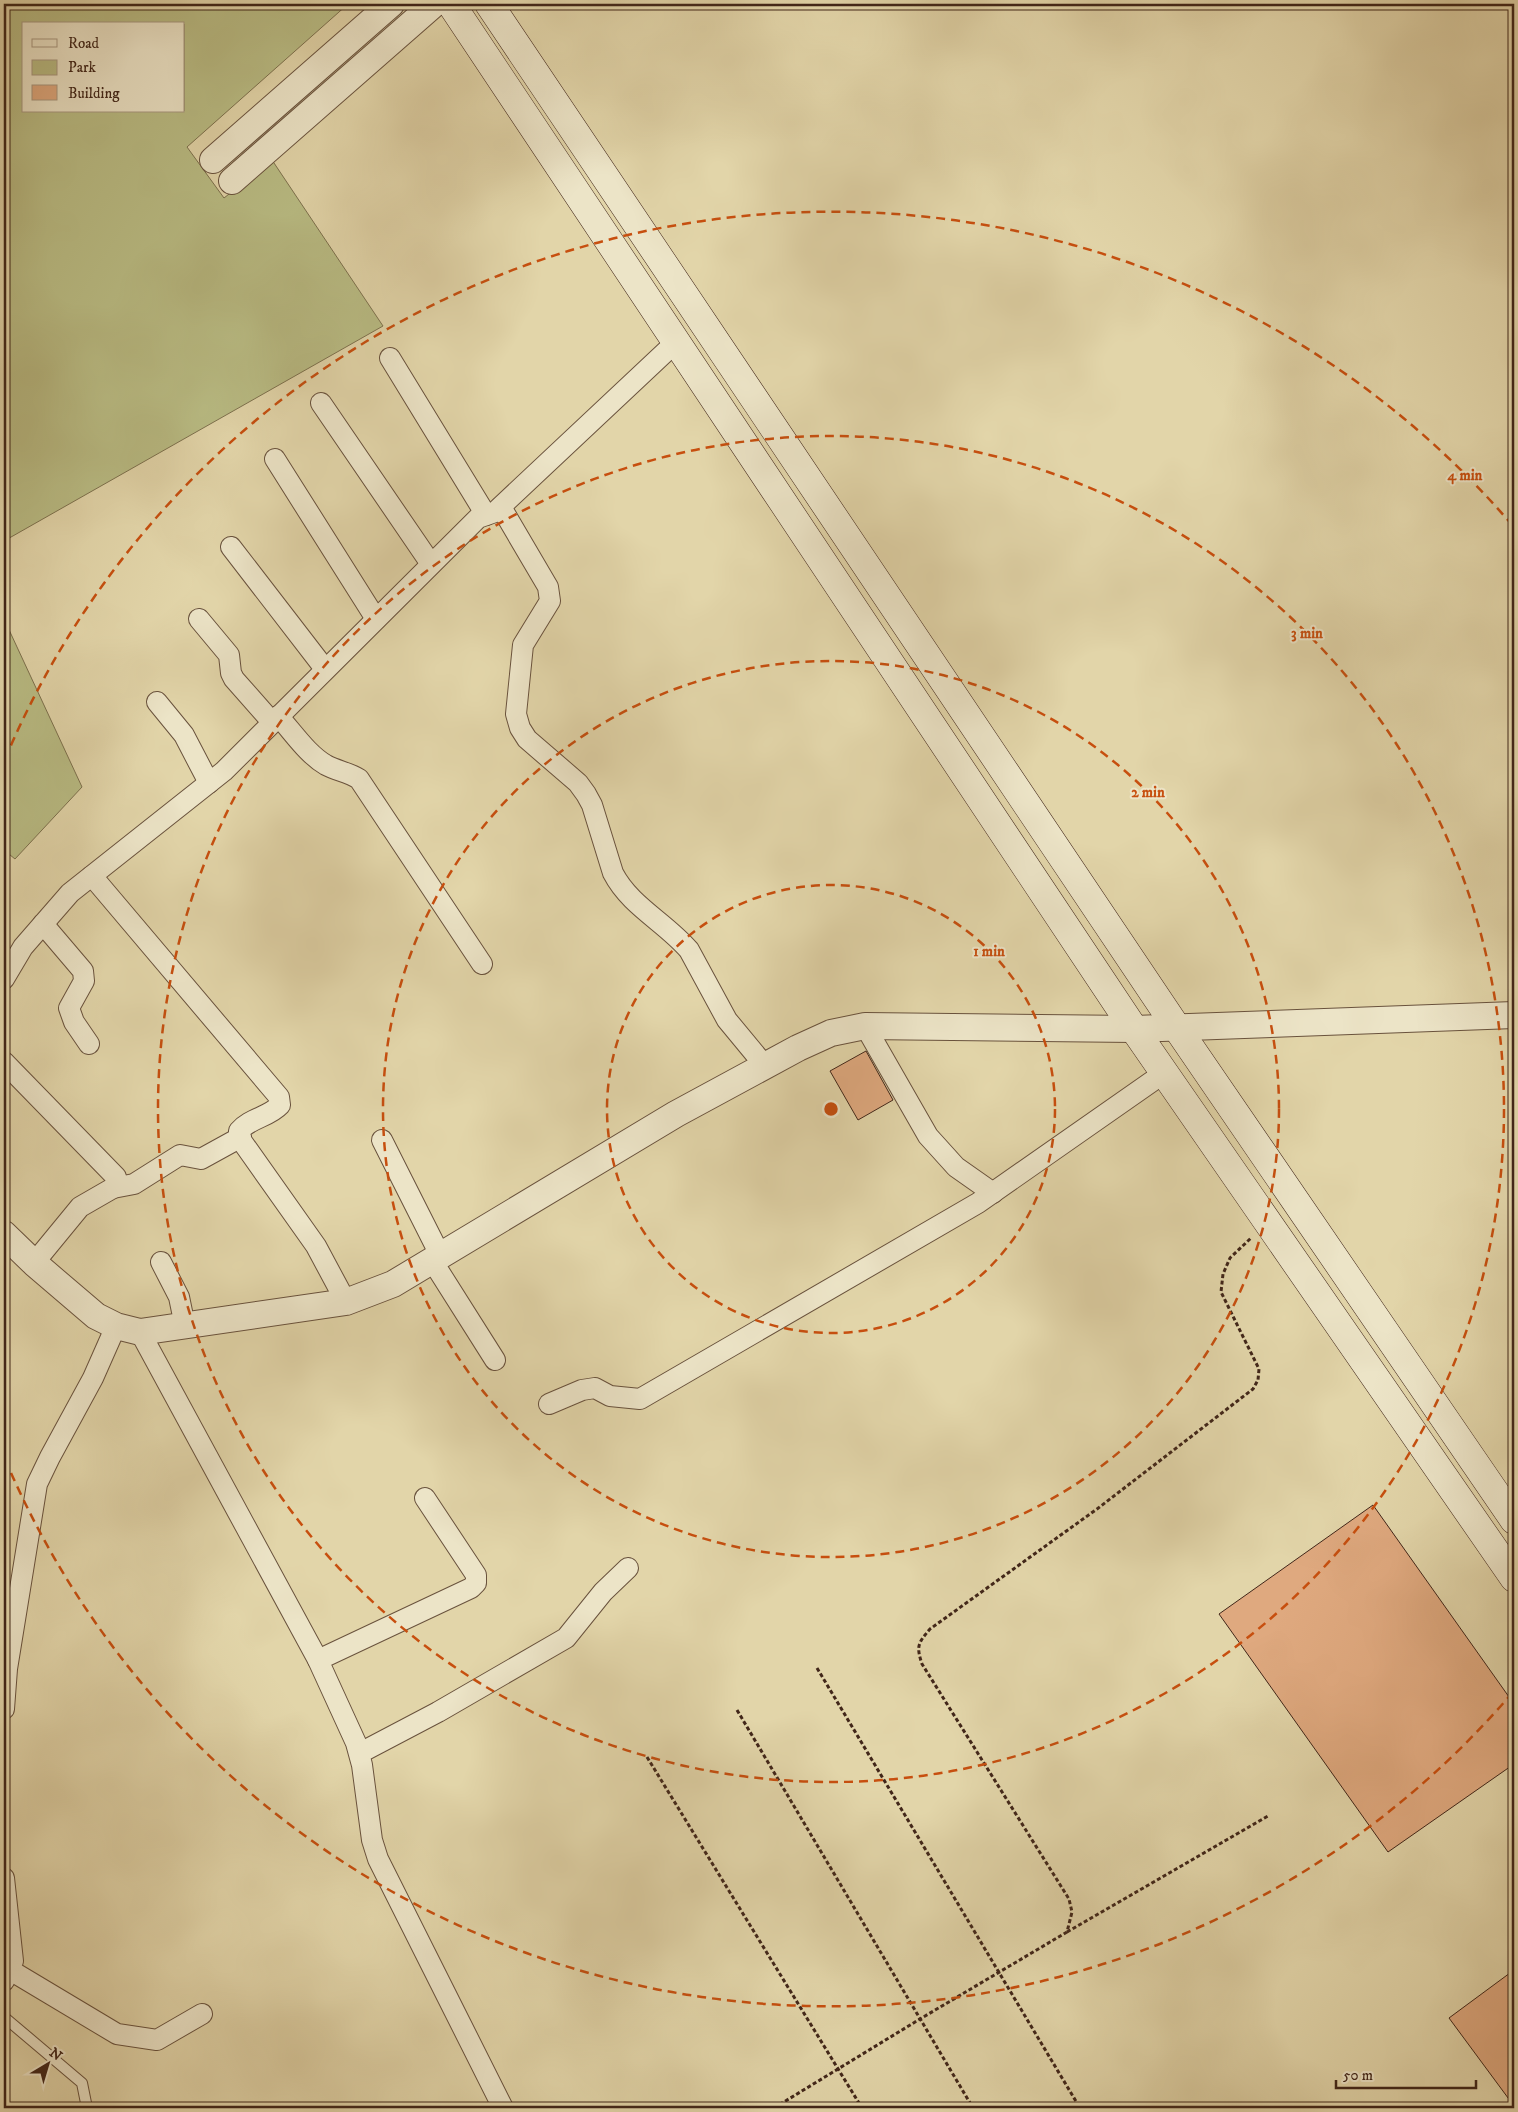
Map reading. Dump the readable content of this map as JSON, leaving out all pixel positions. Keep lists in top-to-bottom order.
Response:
{
  "legend": ["Road", "Park", "Building"],
  "scale_bar": "50 m",
  "north": "top right",
  "rings": [
    "4 min",
    "3 min",
    "2 min",
    "1 min"
  ]
}
